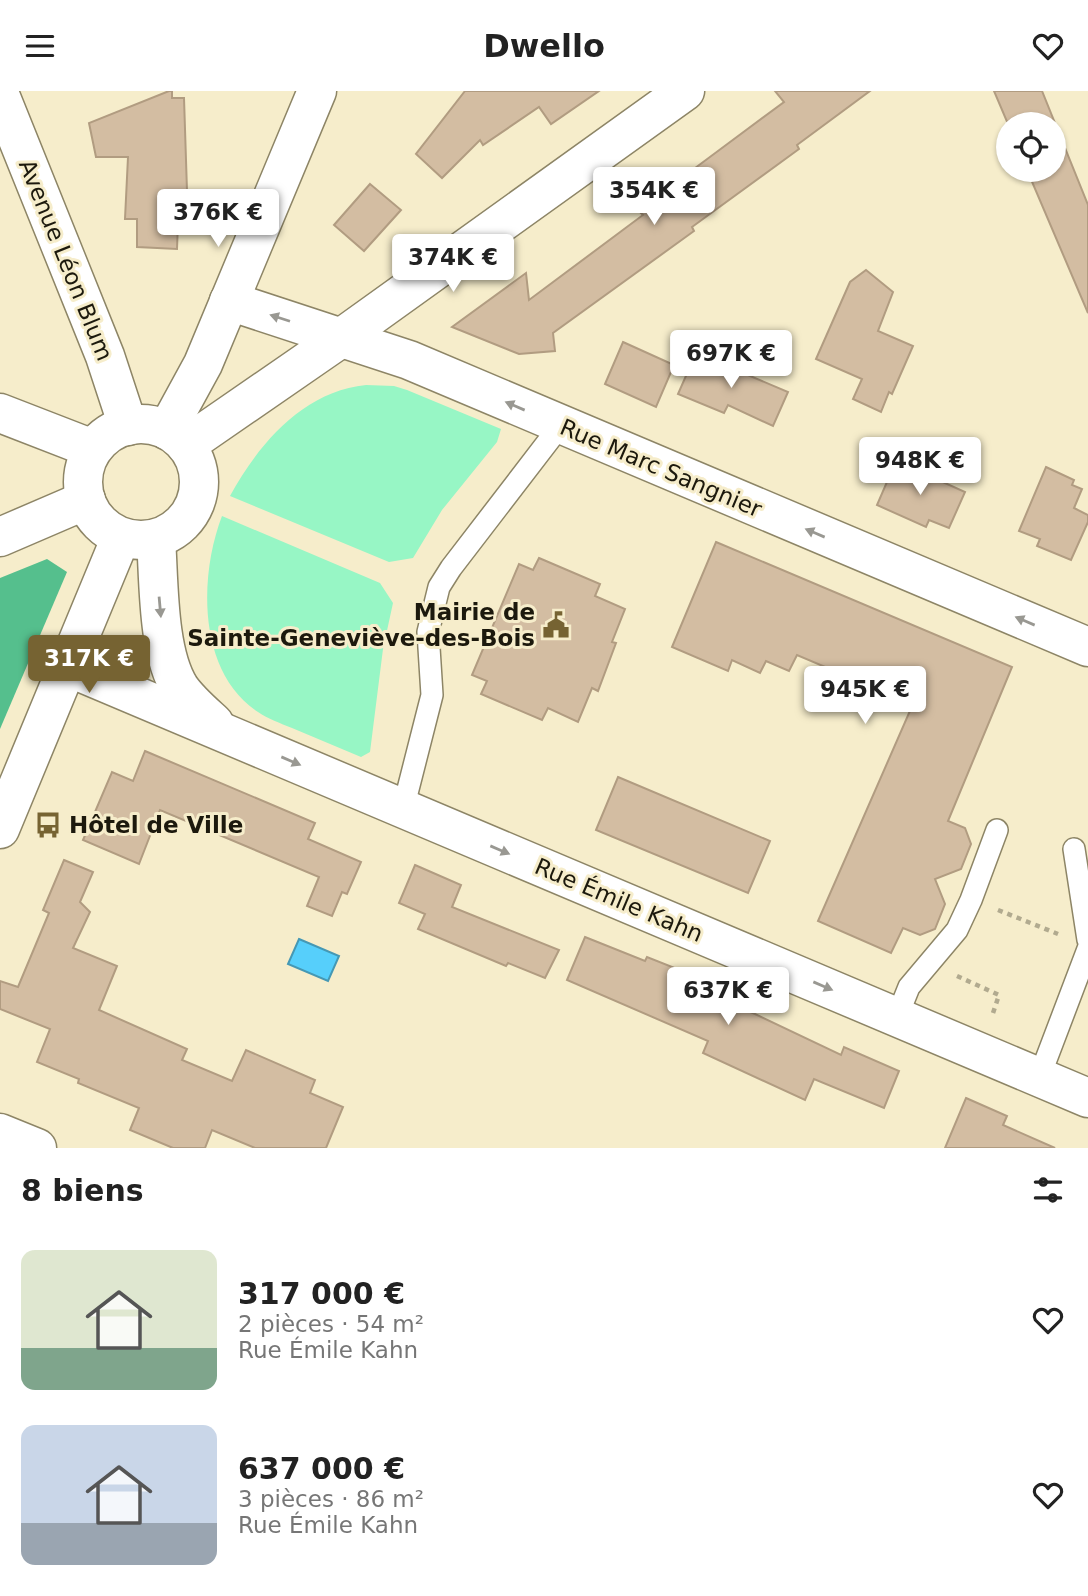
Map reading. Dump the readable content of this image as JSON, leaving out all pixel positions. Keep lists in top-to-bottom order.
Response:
{
  "streets": {
    "street": ["Avenue Léon Blum", "Rue Marc Sangnier", "Rue Émile Kahn"]
  },
  "crossings": [
    ["Avenue Léon Blum", "Rue Émile Kahn"]
  ],
  "one_way": ["Rue Marc Sangnier", "Rue Émile Kahn"],
  "places": {
    "public building": ["Mairie de Sainte-Geneviève-des-Bois"],
    "bus stop": ["Hôtel de Ville"]
  },
  "page": {
    "header": "Dwello",
    "price": [
      "354K €",
      "376K €",
      "374K €",
      "697K €",
      "948K €",
      "317K €",
      "945K €",
      "637K €"
    ],
    "heading": "8 biens",
    "list": [
      {
        "name": "317 000 €",
        "note": "2 pièces · 54 m² · Rue Émile Kahn"
      },
      {
        "name": "637 000 €",
        "note": "3 pièces · 86 m² · Rue Émile Kahn"
      }
    ]
  }
}
